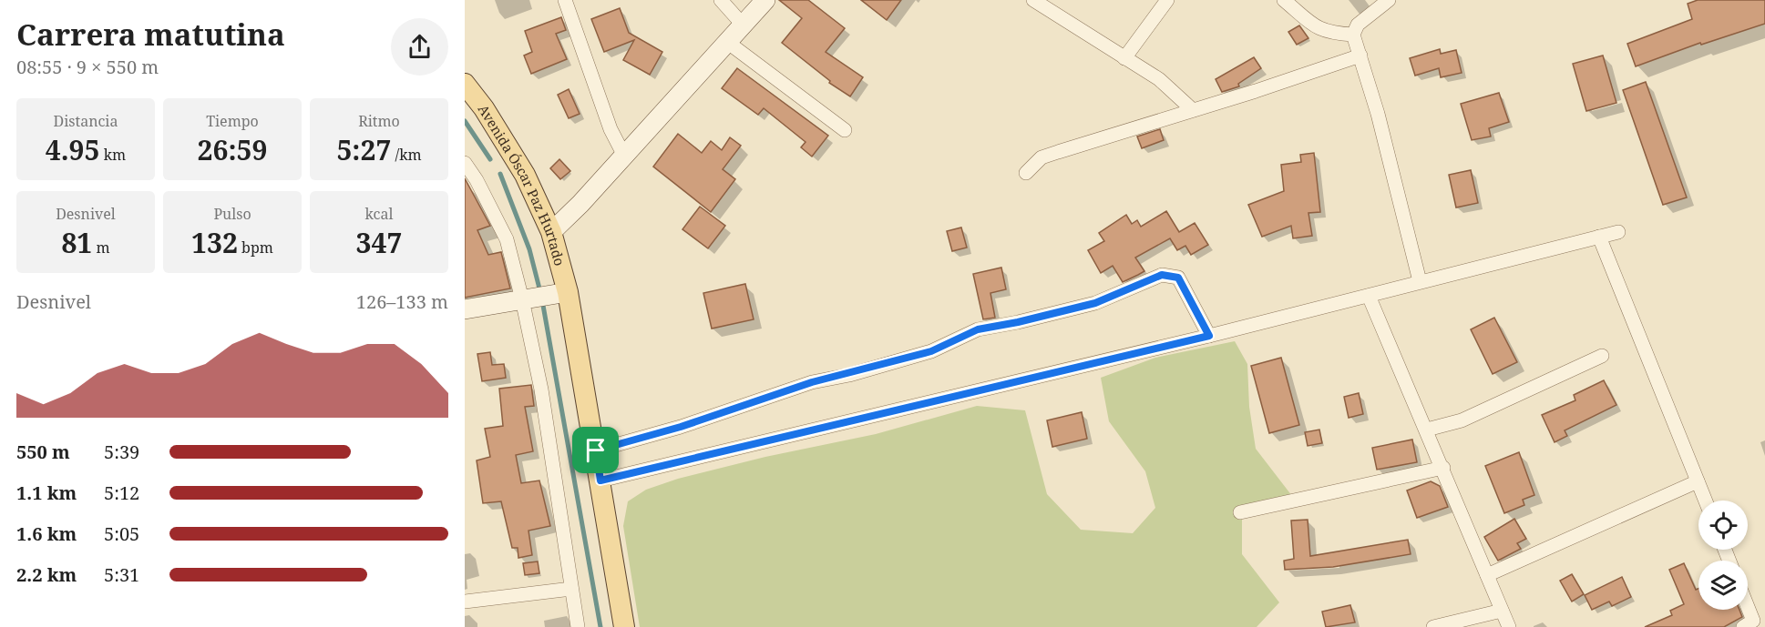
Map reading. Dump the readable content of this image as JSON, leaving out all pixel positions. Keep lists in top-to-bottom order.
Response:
{
  "streets": {
    "main road": ["Avenida Óscar Paz Hurtado"]
  },
  "page": {
    "heading": ["Carrera matutina", "08:55 · 9 × 550 m"],
    "stats": [
      ["Distancia", "4.95 km"],
      ["Tiempo", "26:59"],
      ["Ritmo", "5:27 /km"],
      ["Desnivel", "81 m"],
      ["Pulso", "132 bpm"],
      ["kcal", "347"]
    ],
    "chart": ["Desnivel", "126–133 m"],
    "list": [
      {
        "name": "550 m",
        "note": "5:39"
      },
      {
        "name": "1.1 km",
        "note": "5:12"
      },
      {
        "name": "1.6 km",
        "note": "5:05"
      },
      {
        "name": "2.2 km",
        "note": "5:31"
      }
    ]
  }
}
